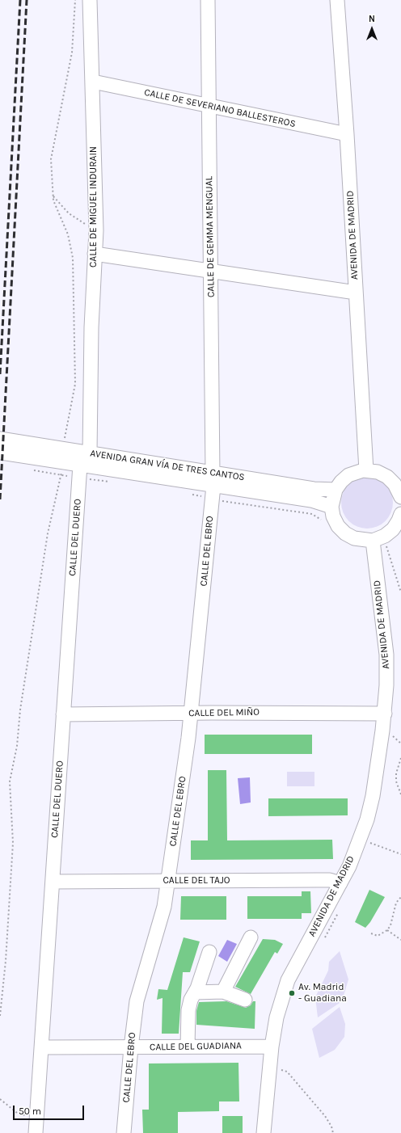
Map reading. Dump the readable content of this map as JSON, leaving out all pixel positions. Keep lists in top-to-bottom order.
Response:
{
  "streets": {
    "street": [
      "CALLE DE SEVERIANO BALLESTEROS",
      "CALLE DE MIGUEL INDURAIN",
      "AVENIDA DE MADRID",
      "CALLE DE GEMMA MENGUAL",
      "AVENIDA GRAN VÍA DE TRES CANTOS",
      "CALLE DEL DUERO",
      "CALLE DEL EBRO",
      "CALLE DEL MIÑO",
      "CALLE DEL TAJO",
      "CALLE DEL GUADIANA"
    ]
  },
  "crossings": [
    ["CALLE DE SEVERIANO BALLESTEROS", "CALLE DE MIGUEL INDURAIN"],
    ["CALLE DE SEVERIANO BALLESTEROS", "AVENIDA DE MADRID"],
    ["CALLE DE SEVERIANO BALLESTEROS", "CALLE DE GEMMA MENGUAL"],
    ["CALLE DE MIGUEL INDURAIN", "AVENIDA GRAN VÍA DE TRES CANTOS"],
    ["AVENIDA DE MADRID", "CALLE DEL MIÑO"],
    ["AVENIDA DE MADRID", "CALLE DEL TAJO"],
    ["AVENIDA DE MADRID", "CALLE DEL GUADIANA"],
    ["CALLE DE GEMMA MENGUAL", "AVENIDA GRAN VÍA DE TRES CANTOS"],
    ["CALLE DE GEMMA MENGUAL", "CALLE DEL EBRO"],
    ["AVENIDA GRAN VÍA DE TRES CANTOS", "CALLE DEL DUERO"],
    ["AVENIDA GRAN VÍA DE TRES CANTOS", "CALLE DEL EBRO"],
    ["CALLE DEL DUERO", "CALLE DEL MIÑO"],
    ["CALLE DEL DUERO", "CALLE DEL TAJO"],
    ["CALLE DEL DUERO", "CALLE DEL GUADIANA"],
    ["CALLE DEL EBRO", "CALLE DEL MIÑO"],
    ["CALLE DEL EBRO", "CALLE DEL TAJO"],
    ["CALLE DEL EBRO", "CALLE DEL GUADIANA"]
  ],
  "places": ["Av. Madrid - Guadiana"],
  "scale_bar": "50 m",
  "north": "top"
}
